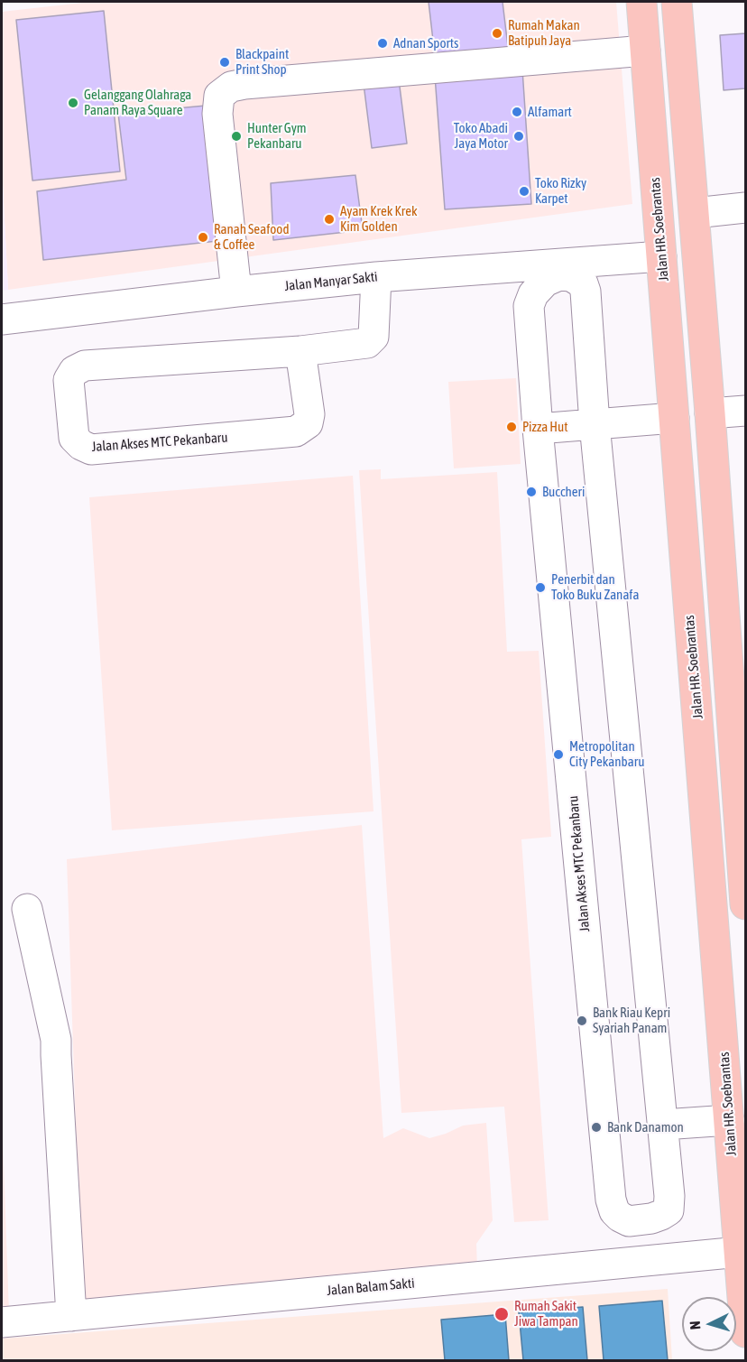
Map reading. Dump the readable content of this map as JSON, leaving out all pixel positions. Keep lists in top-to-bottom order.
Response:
{
  "streets": {
    "main road": ["Jalan HR. Soebrantas"],
    "street": ["Jalan Manyar Sakti", "Jalan Akses MTC Pekanbaru", "Jalan Balam Sakti"]
  },
  "crossings": [
    ["Jalan HR. Soebrantas", "Jalan Manyar Sakti"],
    ["Jalan HR. Soebrantas", "Jalan Balam Sakti"],
    ["Jalan Manyar Sakti", "Jalan Akses MTC Pekanbaru"]
  ],
  "places": [
    "Rumah Makan Batipuh Jaya",
    "Adnan Sports",
    "Blackpaint Print Shop",
    "Gelanggang Olahraga Panam Raya Square",
    "Alfamart",
    "Hunter Gym Pekanbaru",
    "Toko Abadi Jaya Motor",
    "Toko Rizky Karpet",
    "Ayam Krek Krek Kim Golden",
    "Ranah Seafood & Coffee",
    "Pizza Hut",
    "Buccheri",
    "Penerbit dan Toko Buku Zanafa",
    "Metropolitan City Pekanbaru",
    "Bank Riau Kepri Syariah Panam",
    "Bank Danamon",
    "Rumah Sakit Jiwa Tampan"
  ],
  "north": "left"
}
